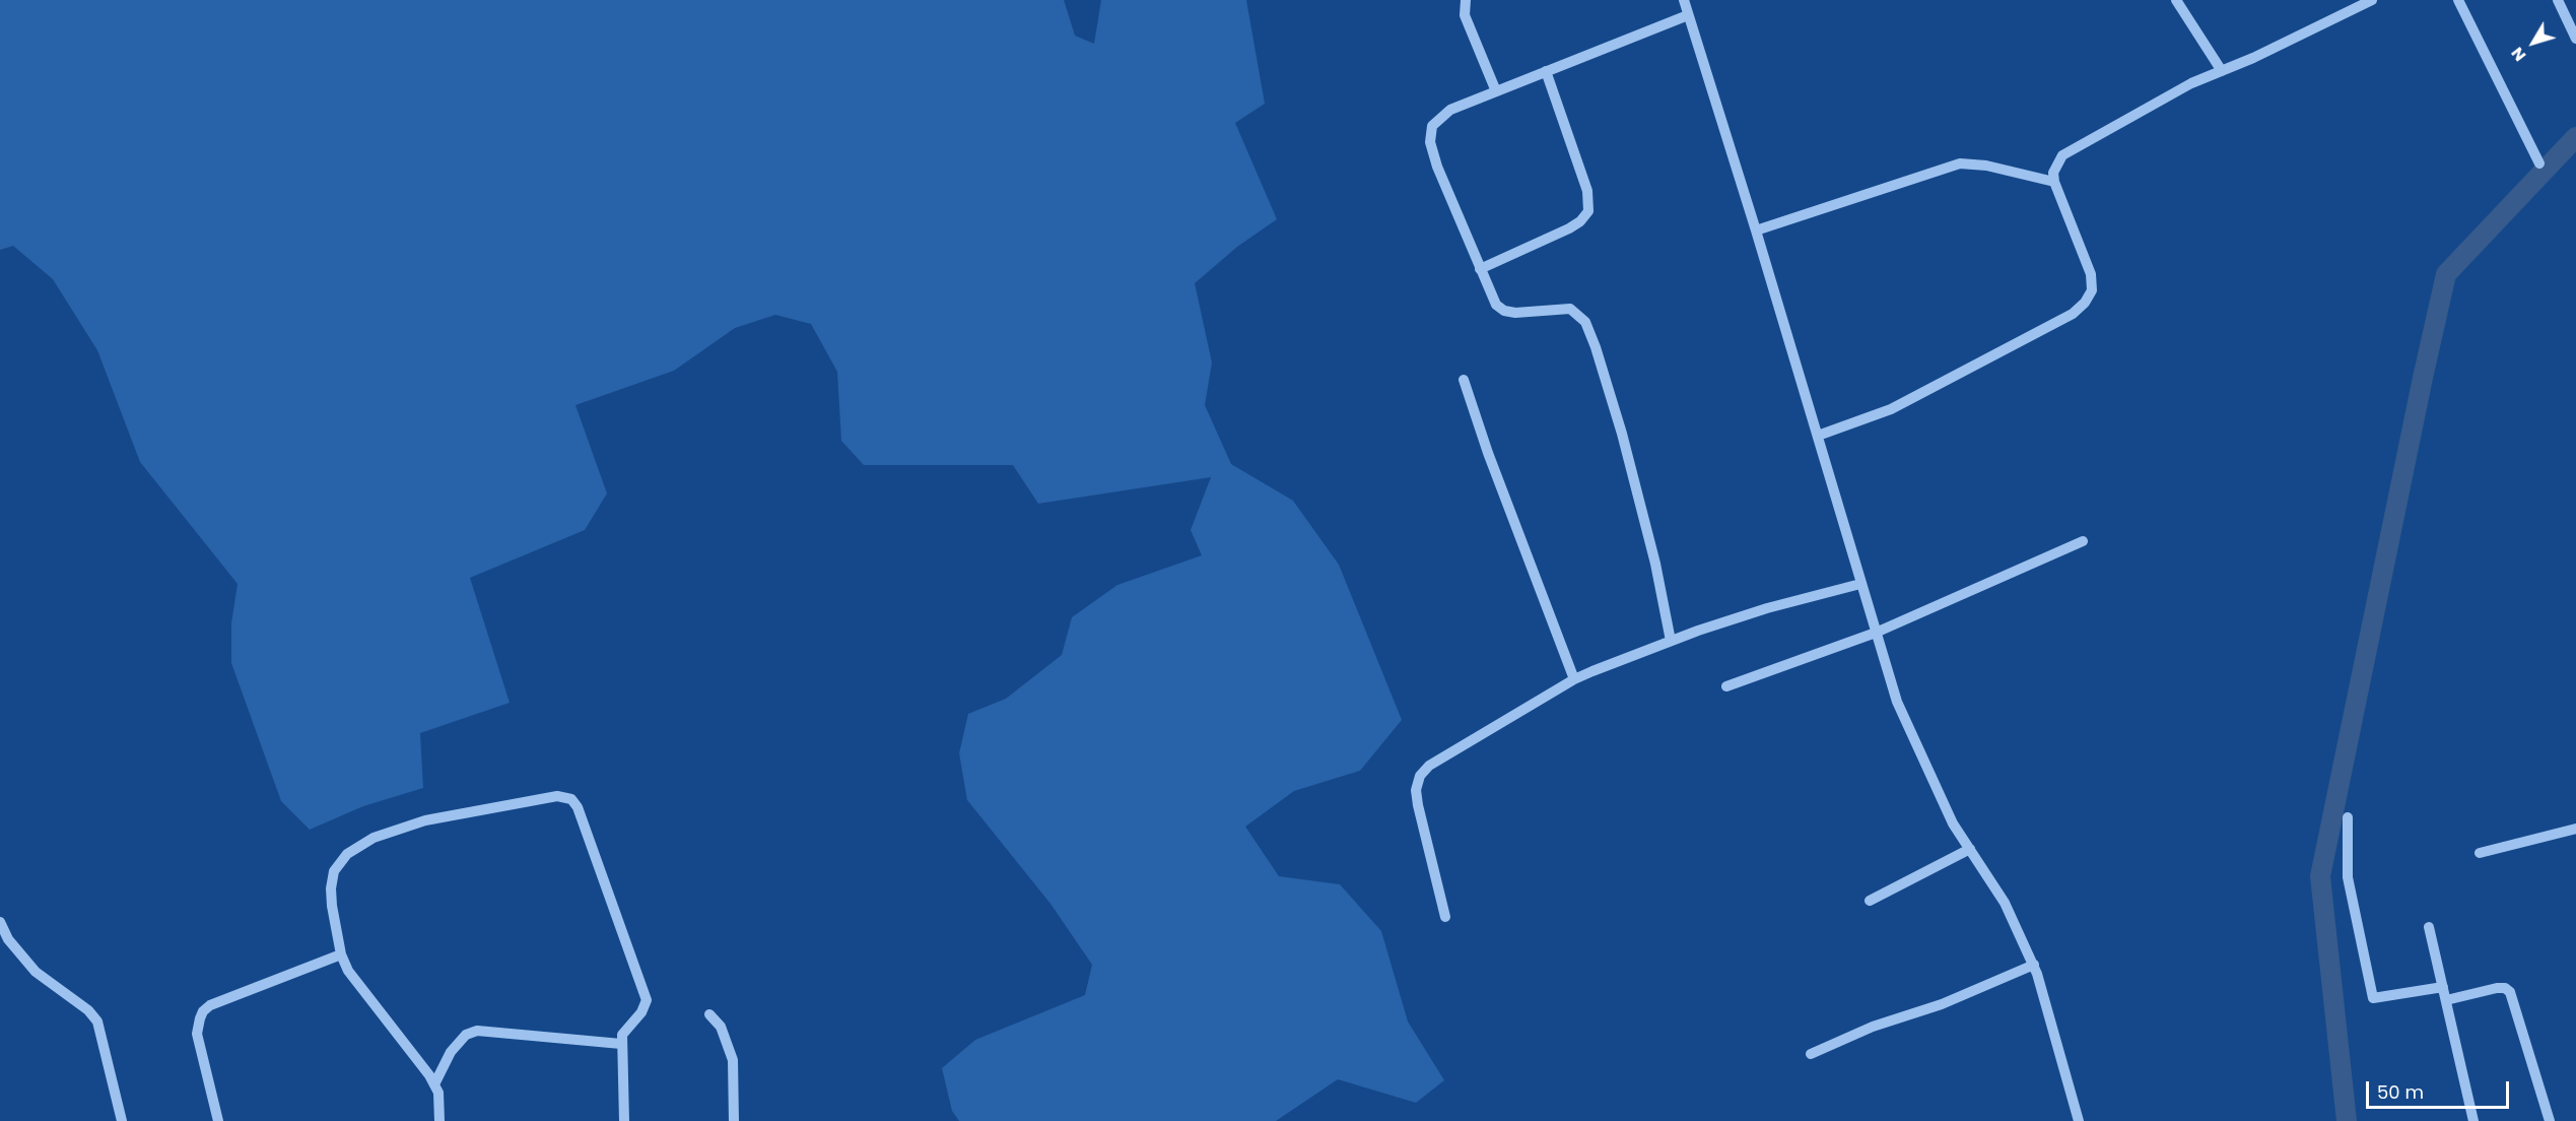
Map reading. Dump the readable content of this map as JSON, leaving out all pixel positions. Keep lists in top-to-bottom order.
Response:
{
  "scale_bar": "50 m",
  "north": "bottom left"
}
